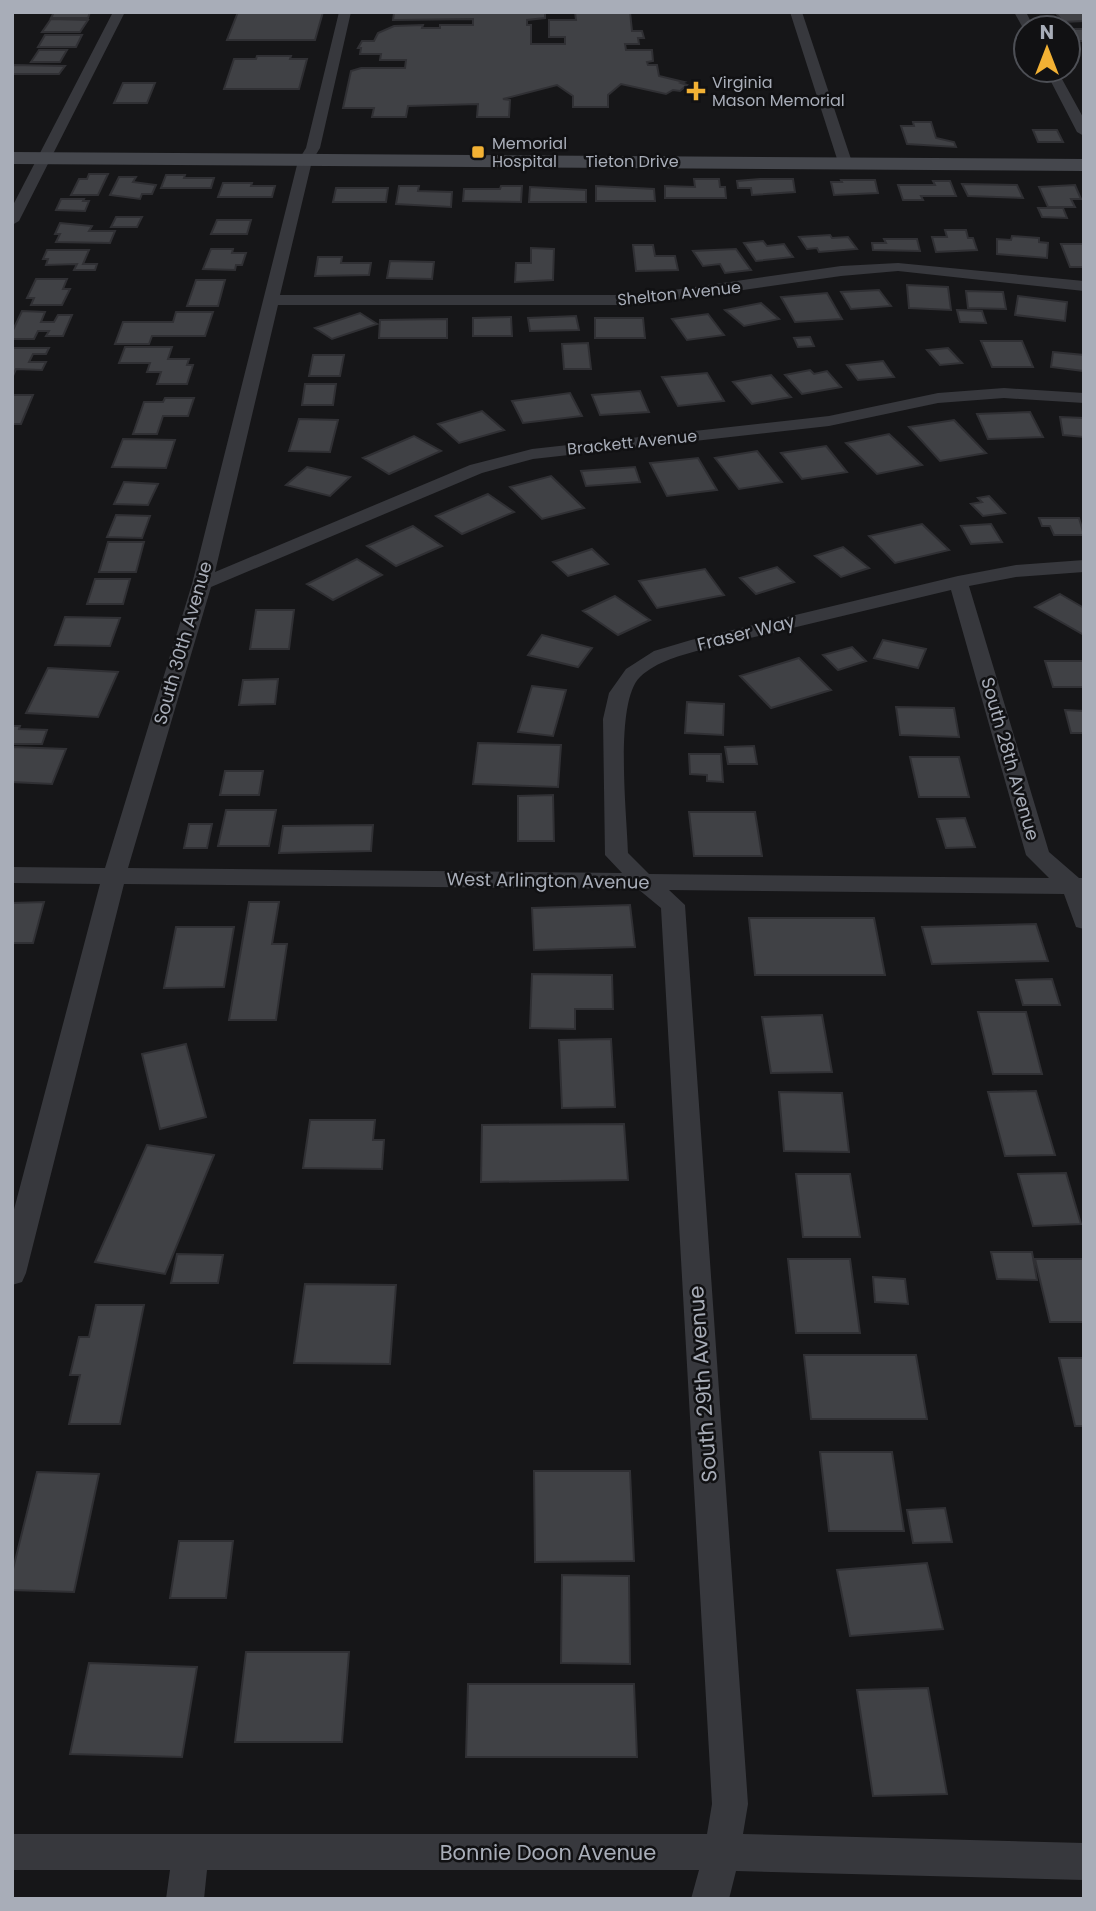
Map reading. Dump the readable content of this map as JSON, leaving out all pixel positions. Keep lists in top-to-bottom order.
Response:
{
  "streets": {
    "main road": ["Tieton Drive"],
    "street": [
      "Shelton Avenue",
      "Brackett Avenue",
      "Fraser Way",
      "South 30th Avenue",
      "South 28th Avenue",
      "West Arlington Avenue",
      "South 29th Avenue",
      "Bonnie Doon Avenue"
    ]
  },
  "crossings": [
    ["Tieton Drive", "South 30th Avenue"],
    ["Shelton Avenue", "South 30th Avenue"],
    ["Brackett Avenue", "South 30th Avenue"],
    ["Fraser Way", "South 28th Avenue"],
    ["Fraser Way", "West Arlington Avenue"],
    ["Fraser Way", "South 29th Avenue"],
    ["South 30th Avenue", "West Arlington Avenue"],
    ["South 28th Avenue", "West Arlington Avenue"],
    ["West Arlington Avenue", "South 29th Avenue"],
    ["South 29th Avenue", "Bonnie Doon Avenue"]
  ],
  "places": {
    "health": ["Virginia Mason Memorial"],
    "transit": ["Memorial Hospital"]
  },
  "north": "top"
}
